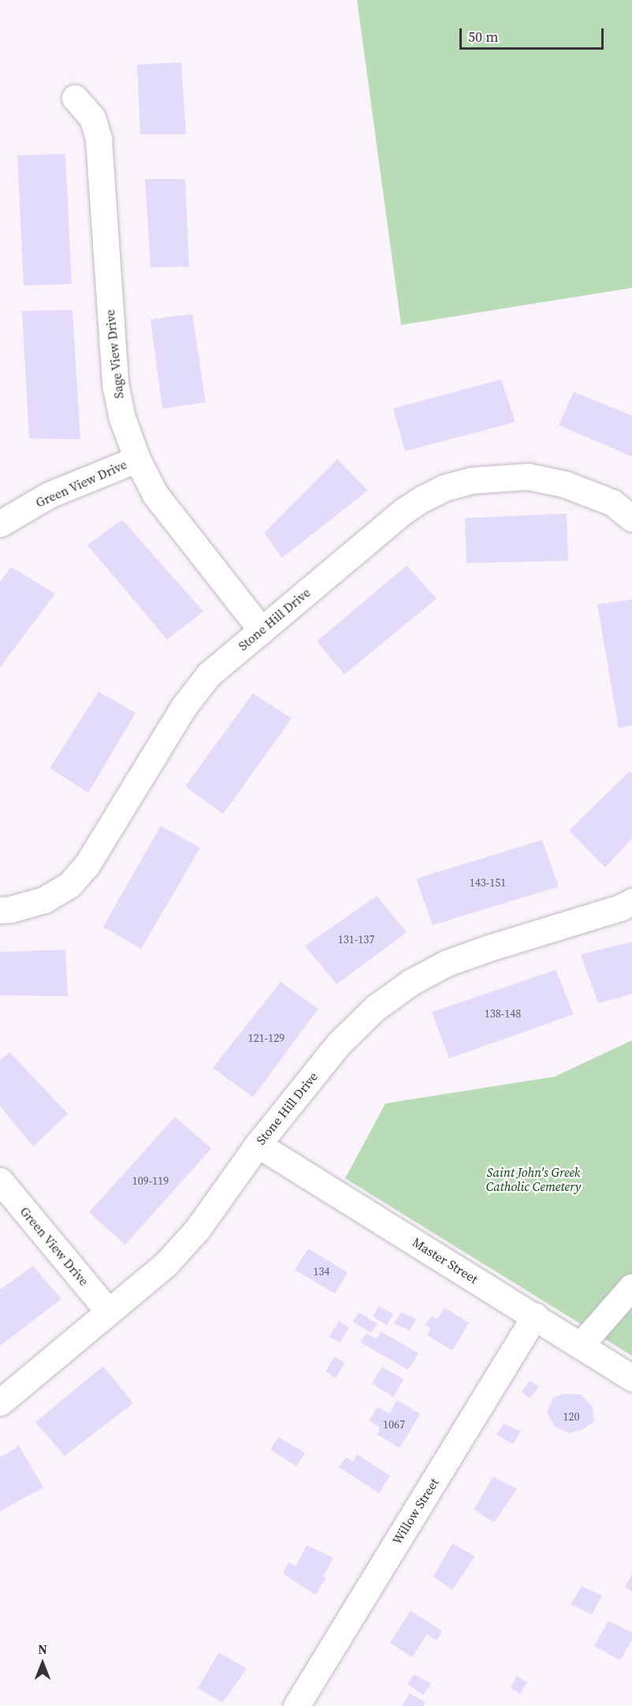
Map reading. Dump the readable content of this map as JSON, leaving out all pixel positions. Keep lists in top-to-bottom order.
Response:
{
  "streets": {
    "street": [
      "Sage View Drive",
      "Green View Drive",
      "Stone Hill Drive",
      "Master Street",
      "Willow Street"
    ]
  },
  "crossings": [
    ["Sage View Drive", "Green View Drive"],
    ["Sage View Drive", "Stone Hill Drive"],
    ["Green View Drive", "Stone Hill Drive"],
    ["Stone Hill Drive", "Master Street"],
    ["Master Street", "Willow Street"]
  ],
  "parks": ["Saint John's Greek Catholic Cemetery"],
  "house_numbers": [
    "143-151",
    "131-137",
    "138-148",
    "121-129",
    "109-119",
    "134",
    "120",
    "1067"
  ],
  "scale_bar": "50 m",
  "north": "top"
}
